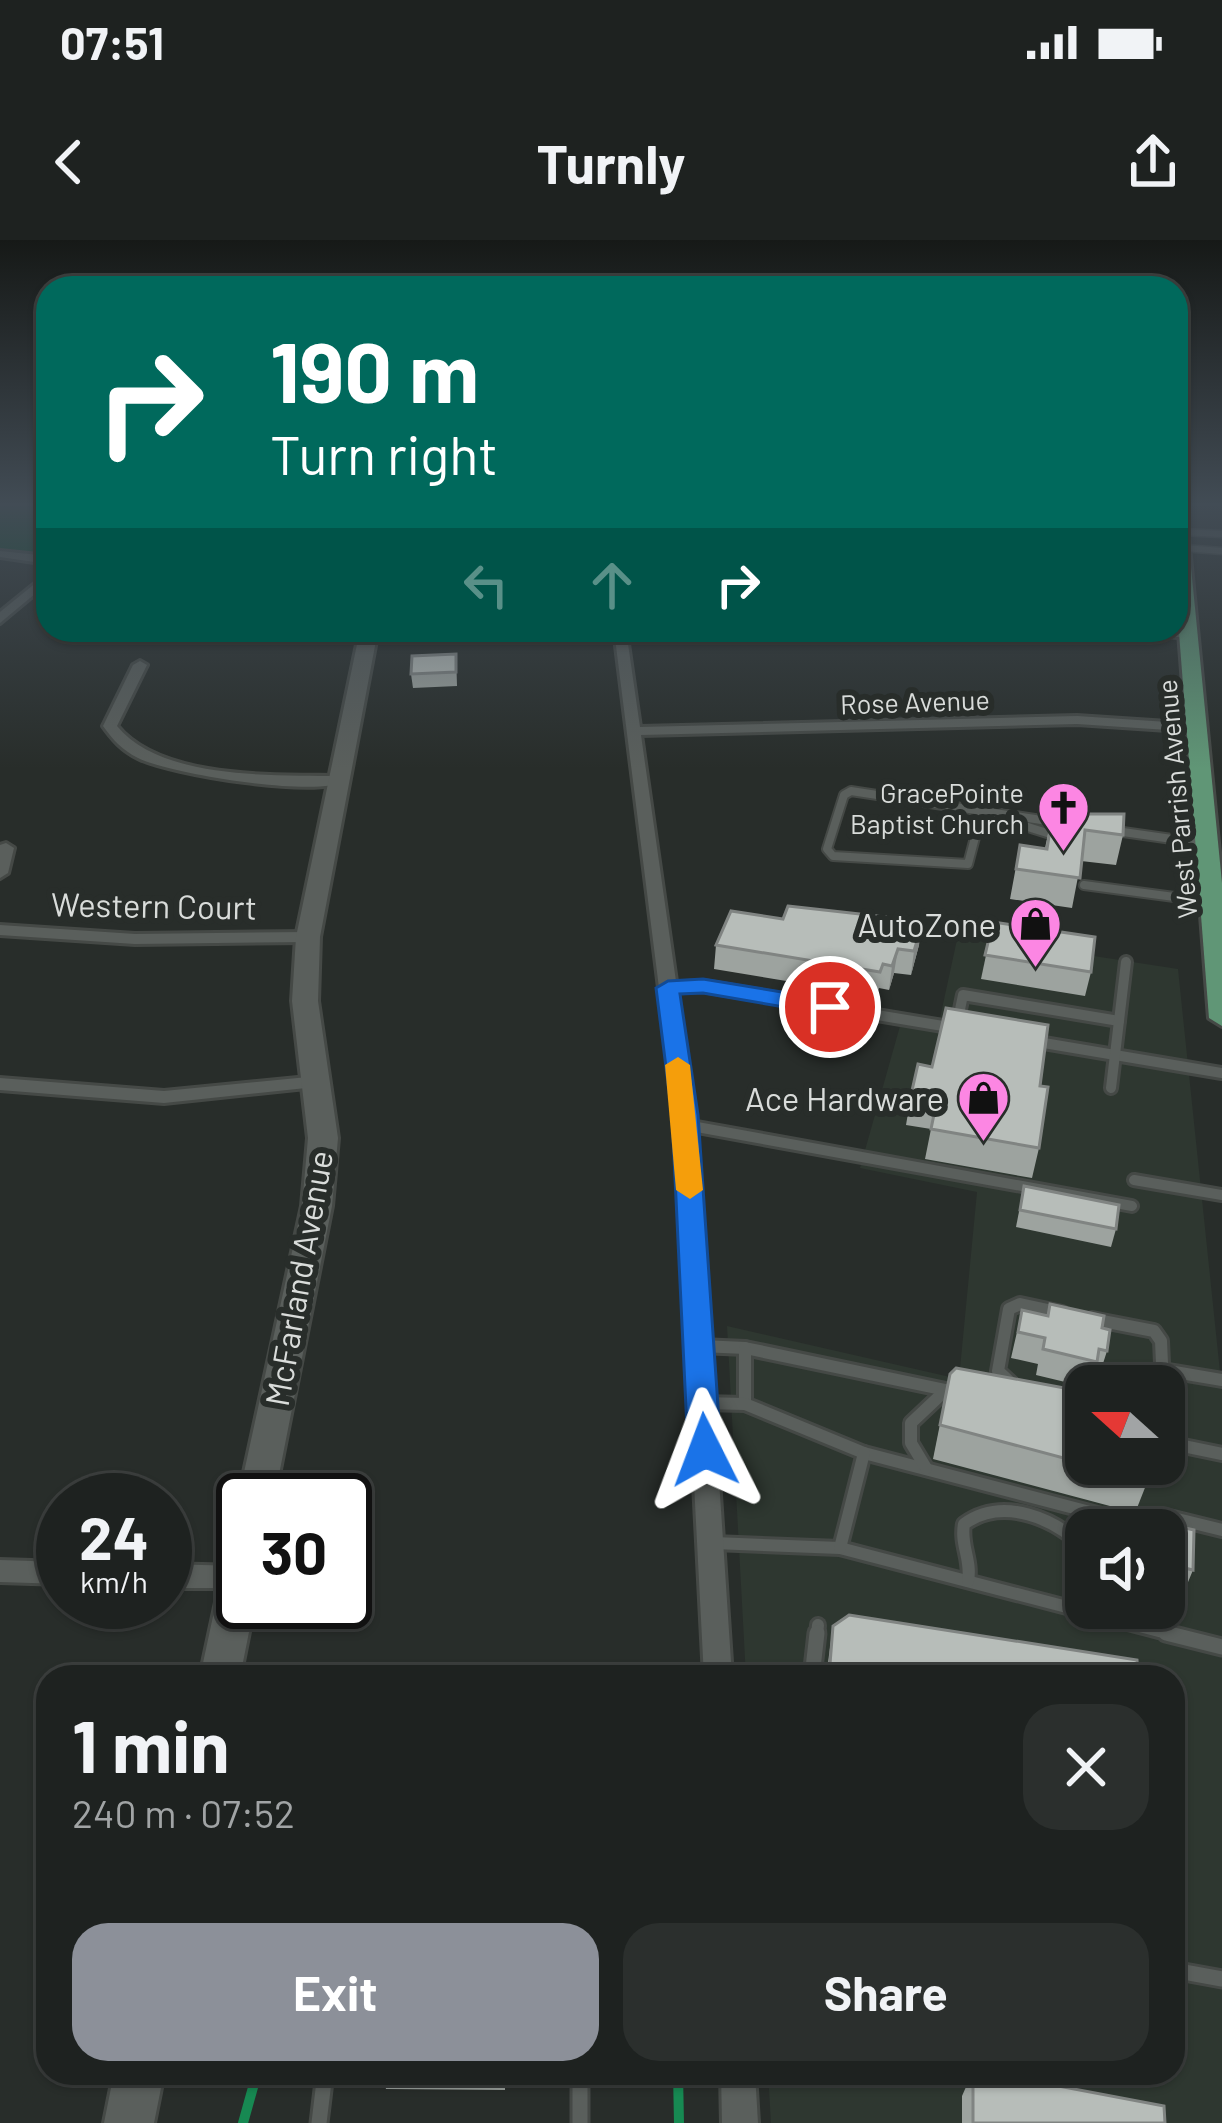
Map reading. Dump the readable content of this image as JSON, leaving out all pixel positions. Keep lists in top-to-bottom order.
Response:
{
  "streets": {
    "main road": ["West Parrish Avenue"],
    "street": ["Rose Avenue", "Western Court", "McFarland Avenue"]
  },
  "crossings": [
    ["Rose Avenue", "West Parrish Avenue"],
    ["Western Court", "McFarland Avenue"]
  ],
  "places": {
    "church": ["GracePointe Baptist Church"],
    "shop": ["AutoZone", "Ace Hardware"]
  },
  "north": "left",
  "page": {
    "status": "07:51",
    "header": "Turnly",
    "turn": ["190 m", "Turn right"],
    "speed": "24 km/h",
    "limit": "30",
    "heading": ["1 min", "240 m · 07:52"],
    "buttons": ["Exit", "Share"]
  }
}
